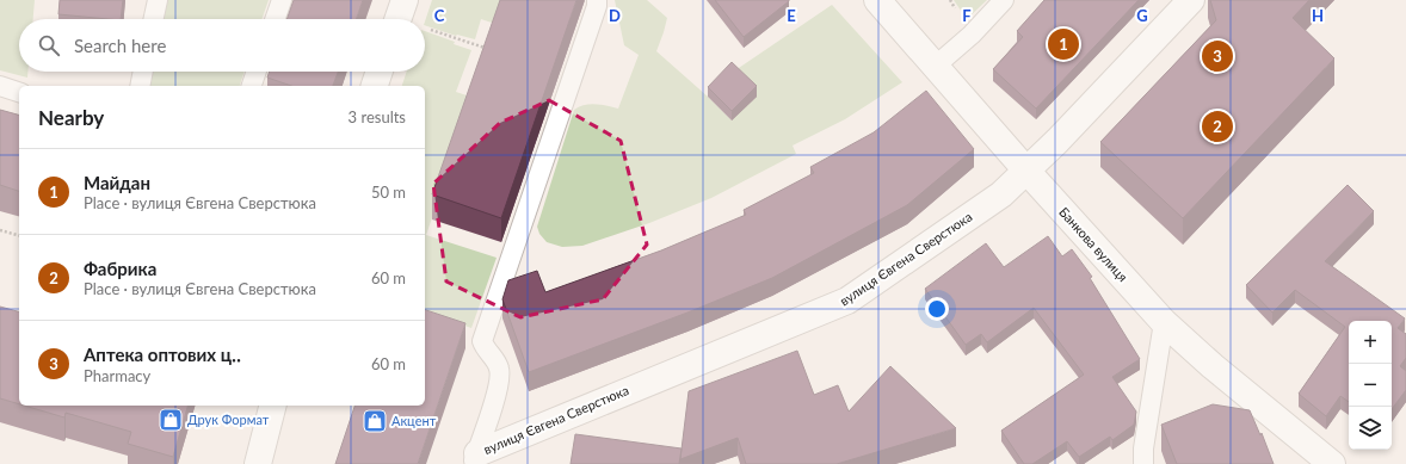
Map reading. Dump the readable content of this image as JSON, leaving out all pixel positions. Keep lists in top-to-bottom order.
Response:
{
  "streets": {
    "street": ["Банкова вулиця", "вулиця Євгена Сверстюка"]
  },
  "crossings": [
    ["Банкова вулиця", "вулиця Євгена Сверстюка"]
  ],
  "places": {
    "shop": ["Друк Формат", "Акцент"]
  },
  "page": {
    "search": "Search here",
    "pins": ["1", "3", "2"],
    "heading": ["Nearby", "3 results"],
    "list": [
      {
        "mark": "1",
        "name": "Майдан",
        "note": "Place · вулиця Євгена Сверстюка",
        "value": "50 m"
      },
      {
        "mark": "2",
        "name": "Фабрика",
        "note": "Place · вулиця Євгена Сверстюка",
        "value": "60 m"
      },
      {
        "mark": "3",
        "name": "Аптека оптових ц‥",
        "note": "Pharmacy",
        "value": "60 m"
      }
    ],
    "map_buttons": ["+", "−"]
  },
  "grid": {
    "columns": [
      "C",
      "D",
      "E",
      "F",
      "G",
      "H"
    ]
  }
}
